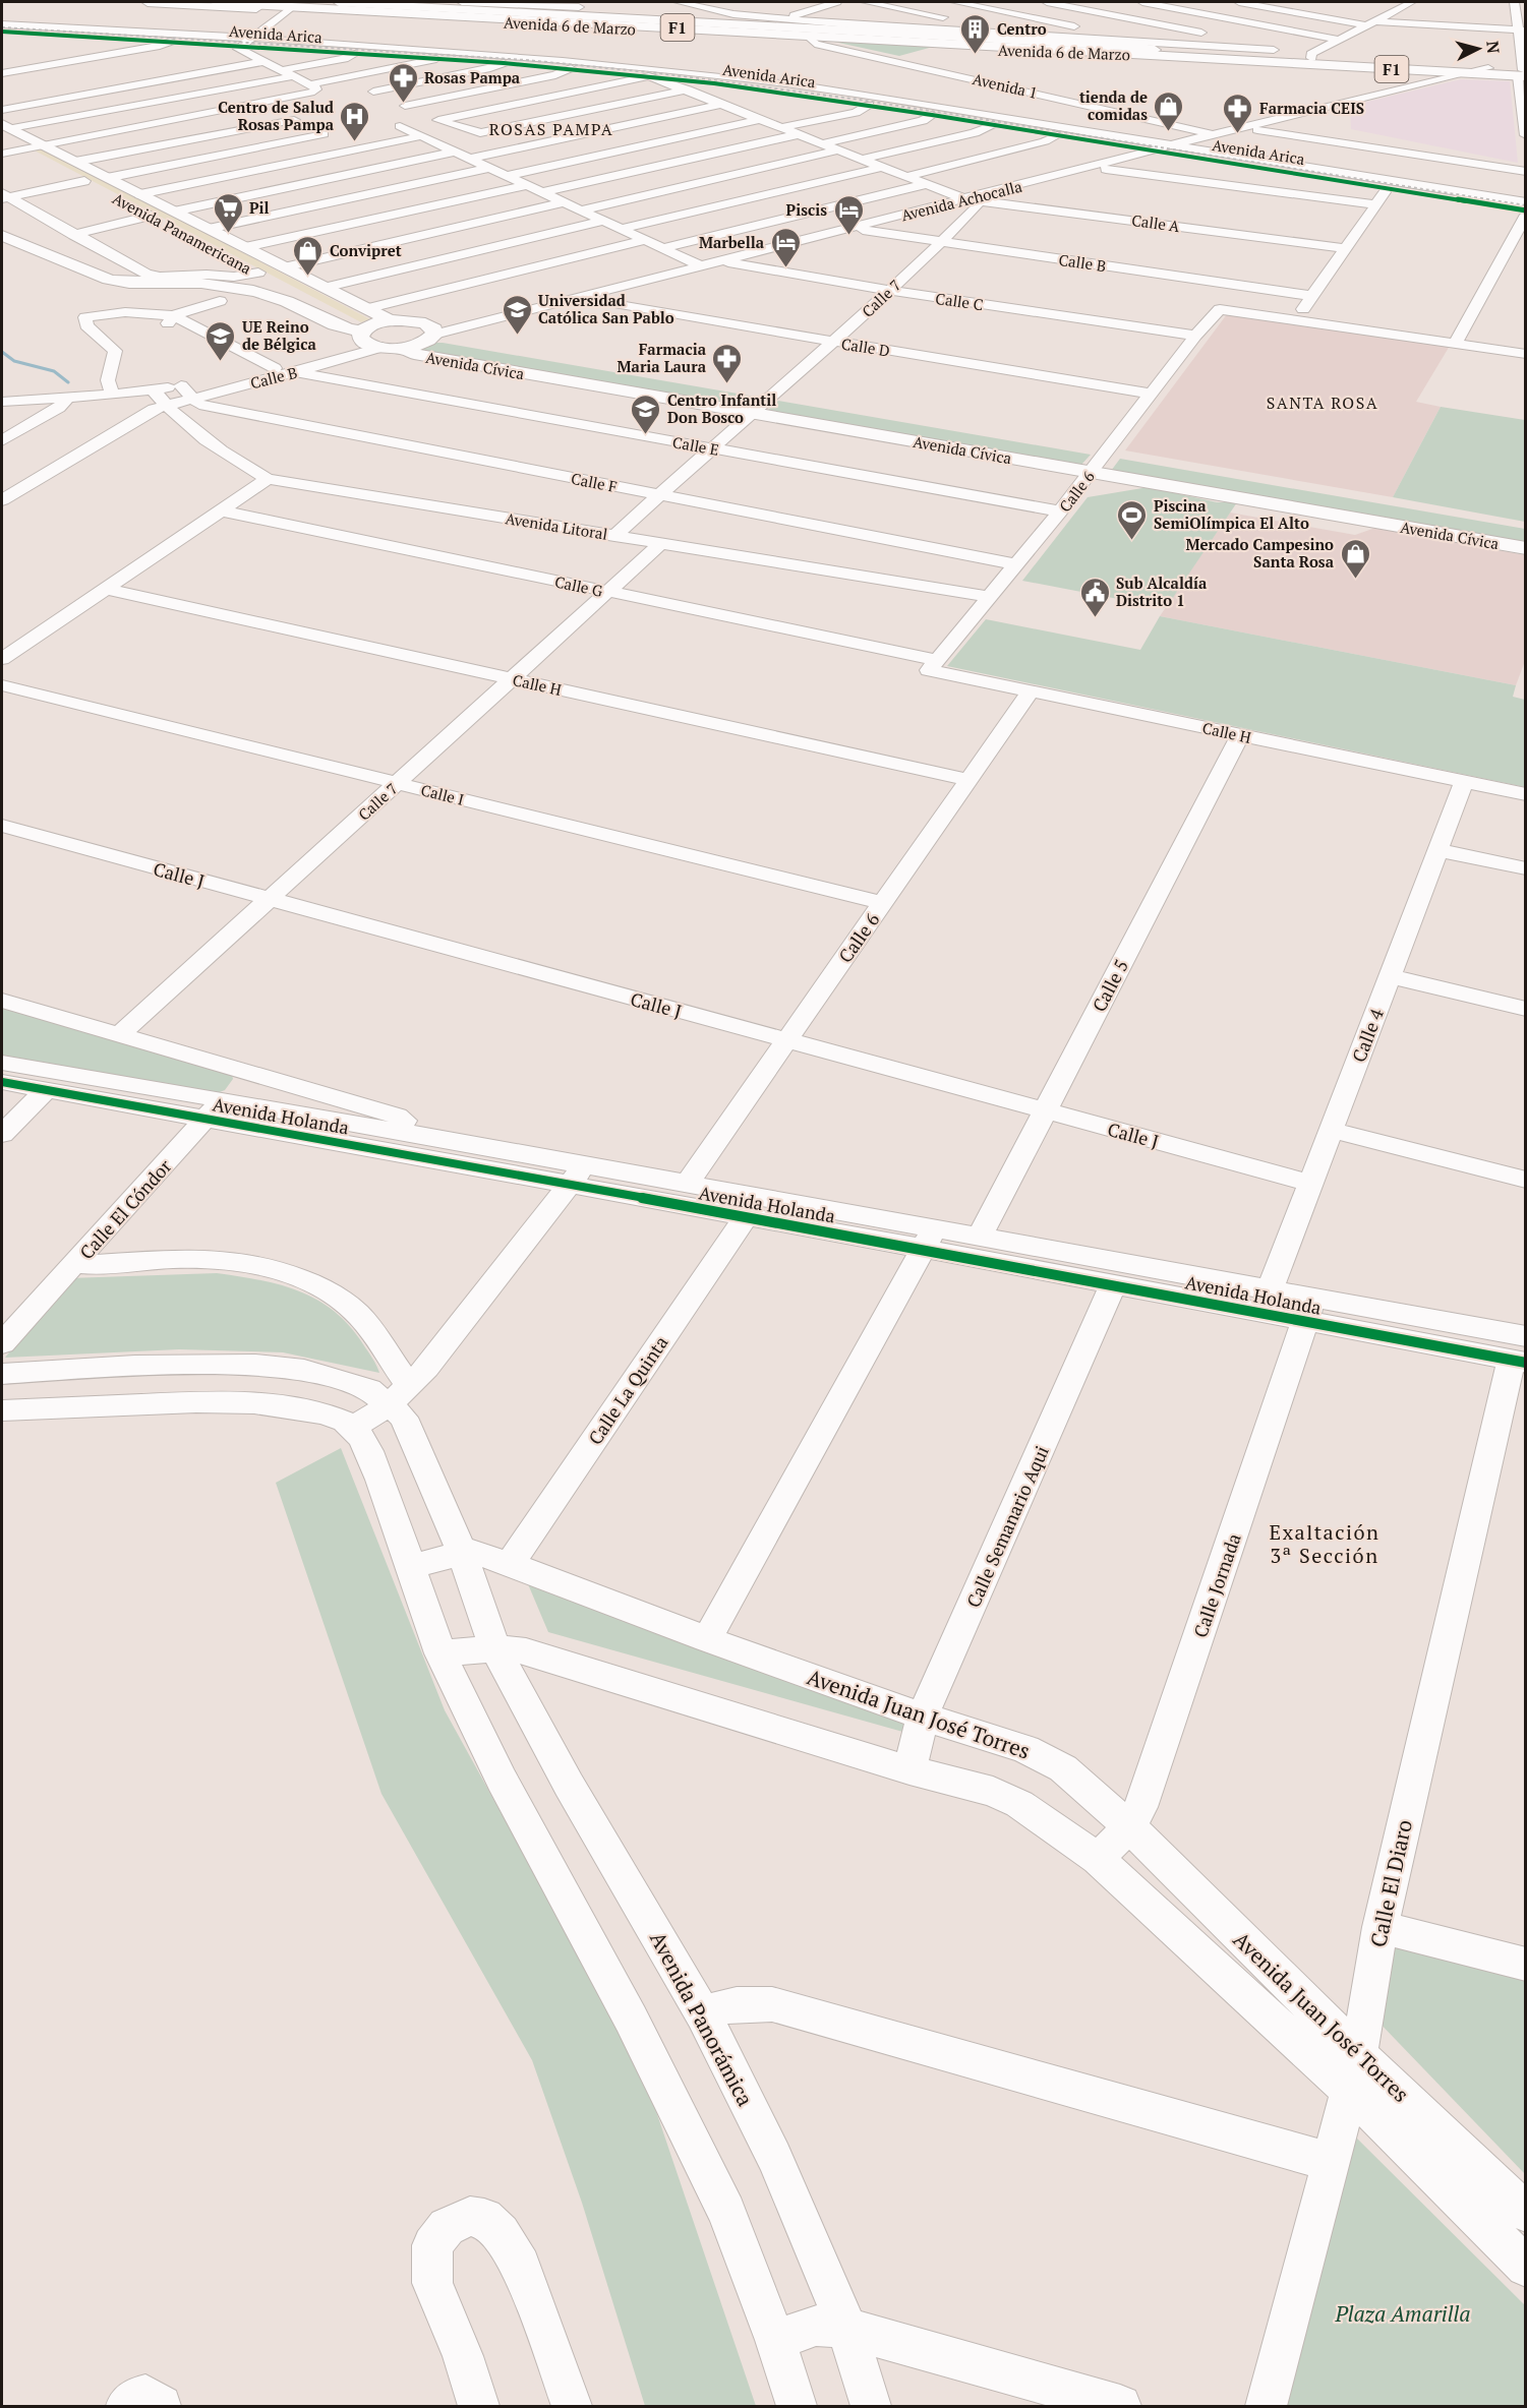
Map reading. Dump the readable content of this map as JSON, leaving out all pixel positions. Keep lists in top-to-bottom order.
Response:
{
  "streets": {
    "highway": ["Avenida 6 de Marzo", "F1"],
    "main road": ["Avenida Panamericana", "Avenida Cívica"],
    "street": [
      "Avenida Arica",
      "Avenida 1",
      "Avenida Achocalla",
      "Calle A",
      "Calle B",
      "Calle 7",
      "Calle C",
      "Calle D",
      "Calle E",
      "Calle F",
      "Calle 6",
      "Avenida Litoral",
      "Calle G",
      "Calle H",
      "Calle I",
      "Calle J",
      "Calle 5",
      "Calle 4",
      "Avenida Holanda",
      "Calle El Cóndor",
      "Calle La Quinta",
      "Calle Semanario Aqui",
      "Calle Jornada",
      "Avenida Juan José Torres",
      "Calle El Diaro",
      "Avenida Panorámica"
    ]
  },
  "crossings": [
    ["Avenida 6 de Marzo", "Avenida 1"],
    ["Avenida 6 de Marzo", "Avenida Achocalla"],
    ["Avenida Arica", "Avenida Achocalla"],
    ["Avenida 1", "Avenida Achocalla"],
    ["Avenida Achocalla", "Calle A"],
    ["Avenida Achocalla", "Calle B"],
    ["Avenida Achocalla", "Calle 7"],
    ["Avenida Achocalla", "Calle C"],
    ["Avenida Achocalla", "Calle D"],
    ["Avenida Achocalla", "Avenida Cívica"],
    ["Calle A", "Calle 7"],
    ["Avenida Panamericana", "Calle B"],
    ["Calle B", "Calle 7"],
    ["Calle B", "Calle E"],
    ["Calle B", "Calle F"],
    ["Calle B", "Avenida Litoral"],
    ["Calle 7", "Calle C"],
    ["Calle 7", "Calle D"],
    ["Calle 7", "Avenida Cívica"],
    ["Calle 7", "Calle E"],
    ["Calle 7", "Calle F"],
    ["Calle 7", "Avenida Litoral"],
    ["Calle 7", "Calle G"],
    ["Calle 7", "Calle H"],
    ["Calle 7", "Calle I"],
    ["Calle 7", "Calle J"],
    ["Calle C", "Calle 6"],
    ["Calle D", "Calle 6"],
    ["Avenida Cívica", "Calle 6"],
    ["Calle E", "Calle 6"],
    ["Calle F", "Calle 6"],
    ["Calle 6", "Avenida Litoral"],
    ["Calle 6", "Calle G"],
    ["Calle 6", "Calle H"],
    ["Calle 6", "Calle I"],
    ["Calle 6", "Calle J"],
    ["Calle 6", "Avenida Holanda"],
    ["Calle G", "Calle H"],
    ["Calle H", "Calle 5"],
    ["Calle H", "Calle 4"],
    ["Calle J", "Calle 5"],
    ["Calle J", "Calle 4"],
    ["Calle 5", "Avenida Holanda"],
    ["Calle 4", "Avenida Holanda"],
    ["Avenida Holanda", "Calle El Cóndor"],
    ["Avenida Holanda", "Calle La Quinta"],
    ["Avenida Holanda", "Calle Semanario Aqui"],
    ["Avenida Holanda", "Calle Jornada"],
    ["Avenida Holanda", "Calle El Diaro"],
    ["Calle El Cóndor", "Avenida Panorámica"],
    ["Calle La Quinta", "Avenida Juan José Torres"],
    ["Calle Semanario Aqui", "Avenida Juan José Torres"],
    ["Calle Jornada", "Avenida Juan José Torres"],
    ["Avenida Juan José Torres", "Calle El Diaro"],
    ["Avenida Juan José Torres", "Avenida Panorámica"]
  ],
  "districts": ["ROSAS PAMPA", "SANTA ROSA", "Exaltación 3ª Sección"],
  "parks": ["Plaza Amarilla"],
  "places": {
    "building": ["Centro"],
    "pharmacy": ["Rosas Pampa", "Farmacia CEIS", "Farmacia Maria Laura"],
    "shop": ["tienda de comidas", "Convipret", "Mercado Campesino Santa Rosa"],
    "hospital": ["Centro de Salud Rosas Pampa"],
    "supermarket": ["Pil"],
    "hotel": ["Piscis", "Marbella"],
    "school or university": ["Universidad Católica San Pablo", "UE Reino de Bélgica", "Centro Infantil Don Bosco"],
    "sports": ["Piscina SemiOlímpica El Alto"],
    "public building": ["Sub Alcaldía Distrito 1"]
  },
  "north": "right"
}
